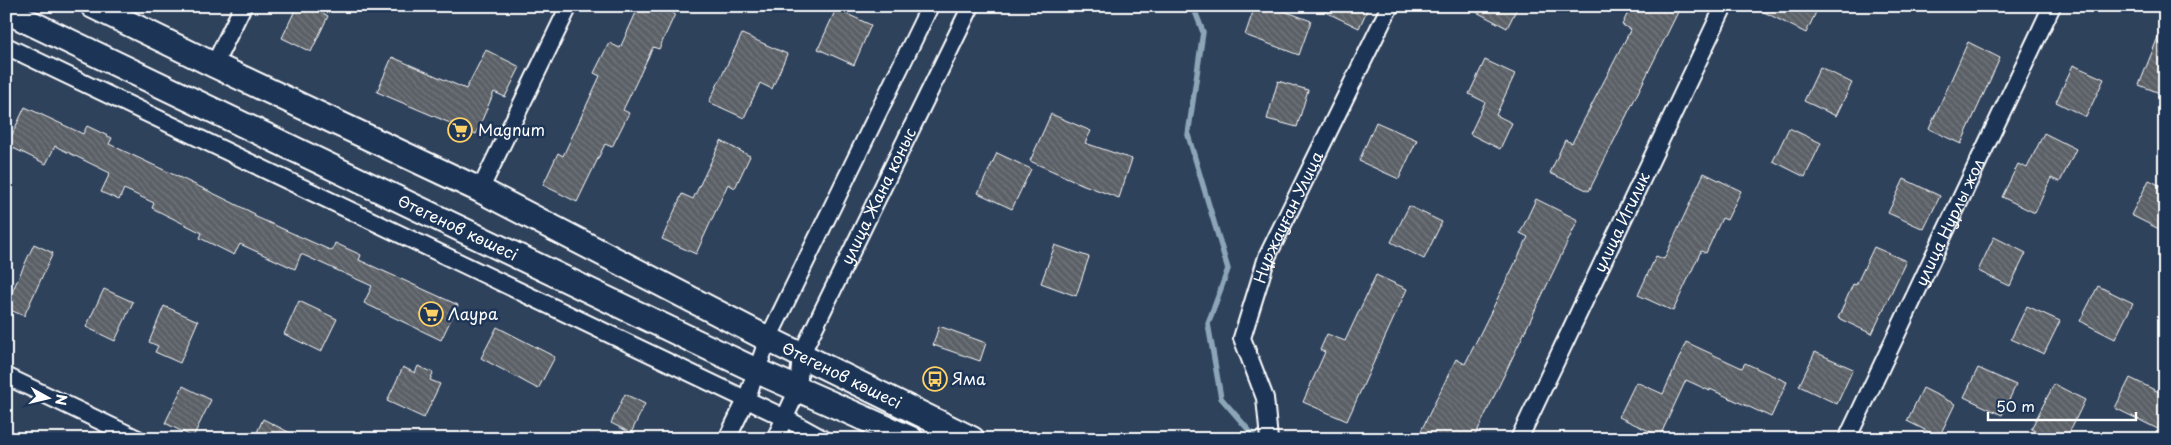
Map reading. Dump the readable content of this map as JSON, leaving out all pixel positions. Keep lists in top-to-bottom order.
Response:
{
  "streets": {
    "main road": ["Өтегенов көшесі"],
    "street": [
      "улица Жана коныс",
      "Нұржауған Улица",
      "улица Игилик",
      "улица Нурлы жол"
    ]
  },
  "crossings": [
    ["улица Жана коныс", "Өтегенов көшесі"]
  ],
  "places": {
    "supermarket": ["Magnum", "Лаура"],
    "bus stop": ["Яма"]
  },
  "scale_bar": "50 m",
  "north": "right"
}
